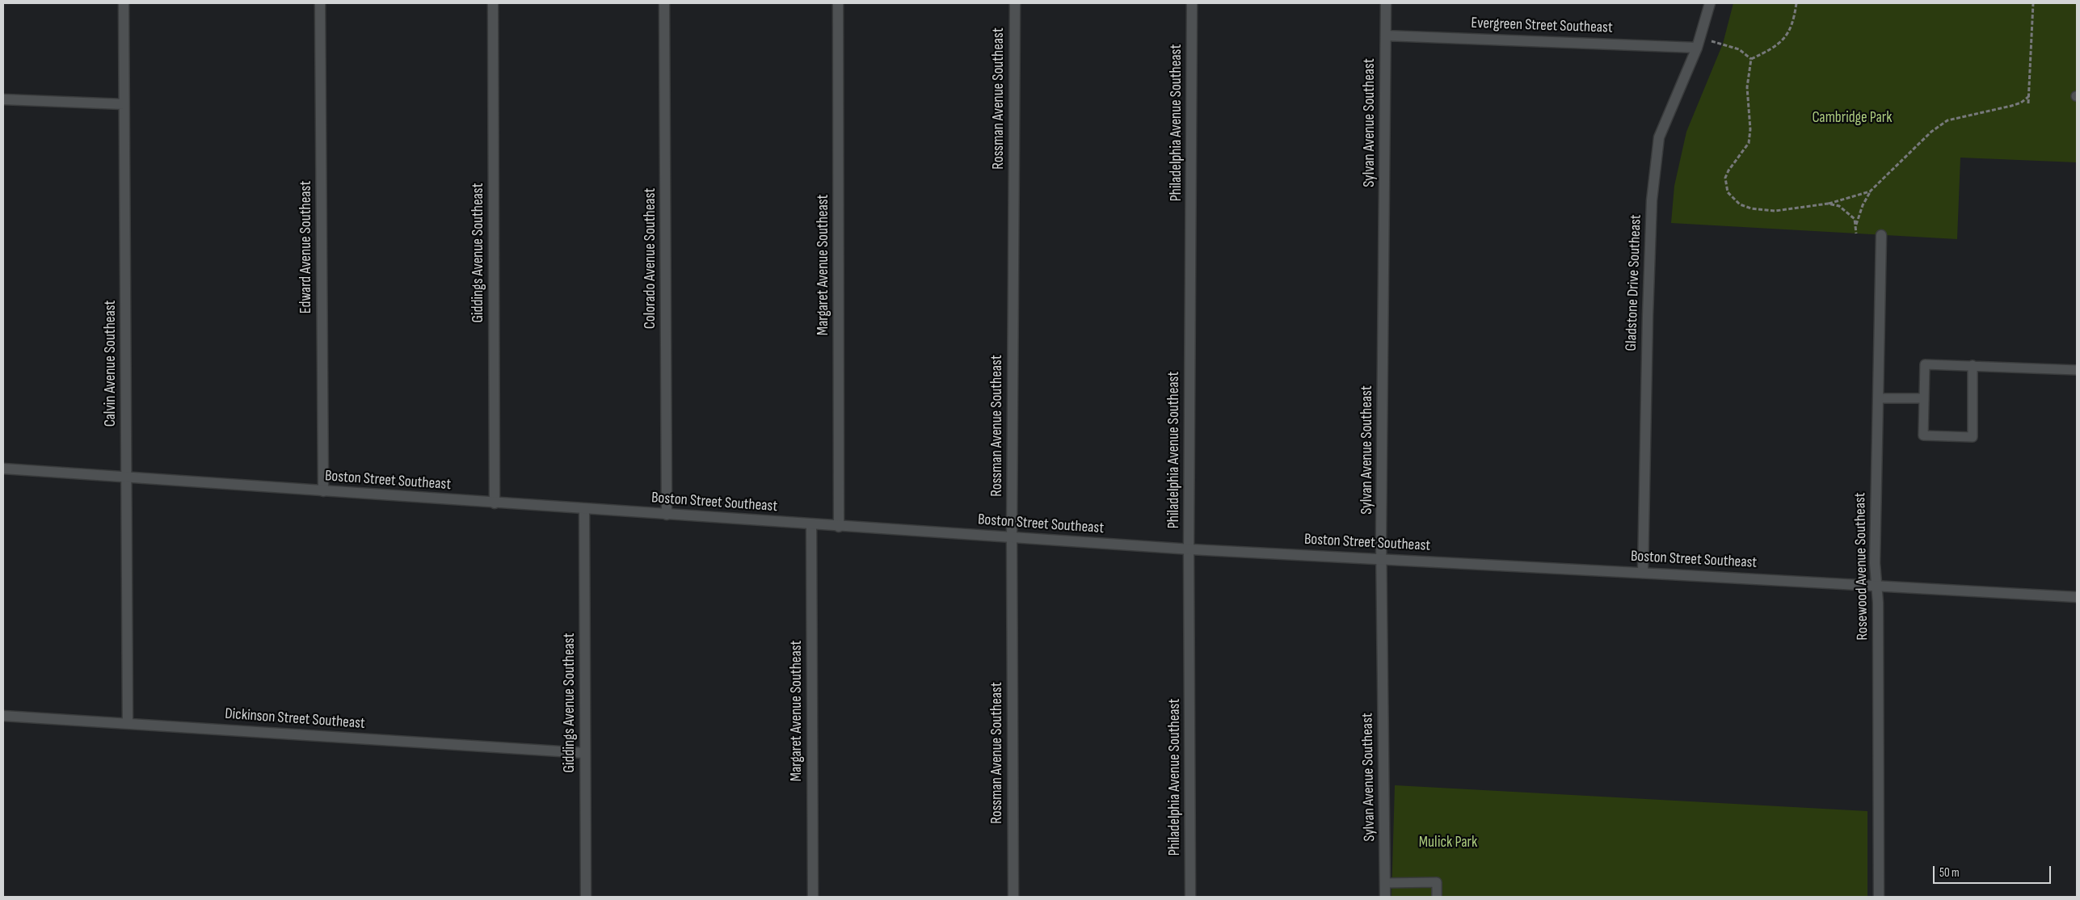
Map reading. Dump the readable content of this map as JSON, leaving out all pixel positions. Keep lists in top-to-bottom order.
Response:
{
  "streets": {
    "street": [
      "Evergreen Street Southeast",
      "Rossman Avenue Southeast",
      "Philadelphia Avenue Southeast",
      "Sylvan Avenue Southeast",
      "Edward Avenue Southeast",
      "Giddings Avenue Southeast",
      "Colorado Avenue Southeast",
      "Margaret Avenue Southeast",
      "Gladstone Drive Southeast",
      "Calvin Avenue Southeast",
      "Boston Street Southeast",
      "Rosewood Avenue Southeast",
      "Dickinson Street Southeast"
    ]
  },
  "crossings": [
    ["Evergreen Street Southeast", "Sylvan Avenue Southeast"],
    ["Evergreen Street Southeast", "Gladstone Drive Southeast"],
    ["Rossman Avenue Southeast", "Boston Street Southeast"],
    ["Philadelphia Avenue Southeast", "Boston Street Southeast"],
    ["Sylvan Avenue Southeast", "Boston Street Southeast"],
    ["Edward Avenue Southeast", "Boston Street Southeast"],
    ["Giddings Avenue Southeast", "Boston Street Southeast"],
    ["Giddings Avenue Southeast", "Dickinson Street Southeast"],
    ["Colorado Avenue Southeast", "Boston Street Southeast"],
    ["Margaret Avenue Southeast", "Boston Street Southeast"],
    ["Gladstone Drive Southeast", "Boston Street Southeast"],
    ["Calvin Avenue Southeast", "Boston Street Southeast"],
    ["Calvin Avenue Southeast", "Dickinson Street Southeast"],
    ["Boston Street Southeast", "Rosewood Avenue Southeast"]
  ],
  "parks": ["Cambridge Park", "Mulick Park"],
  "scale_bar": "50 m"
}
